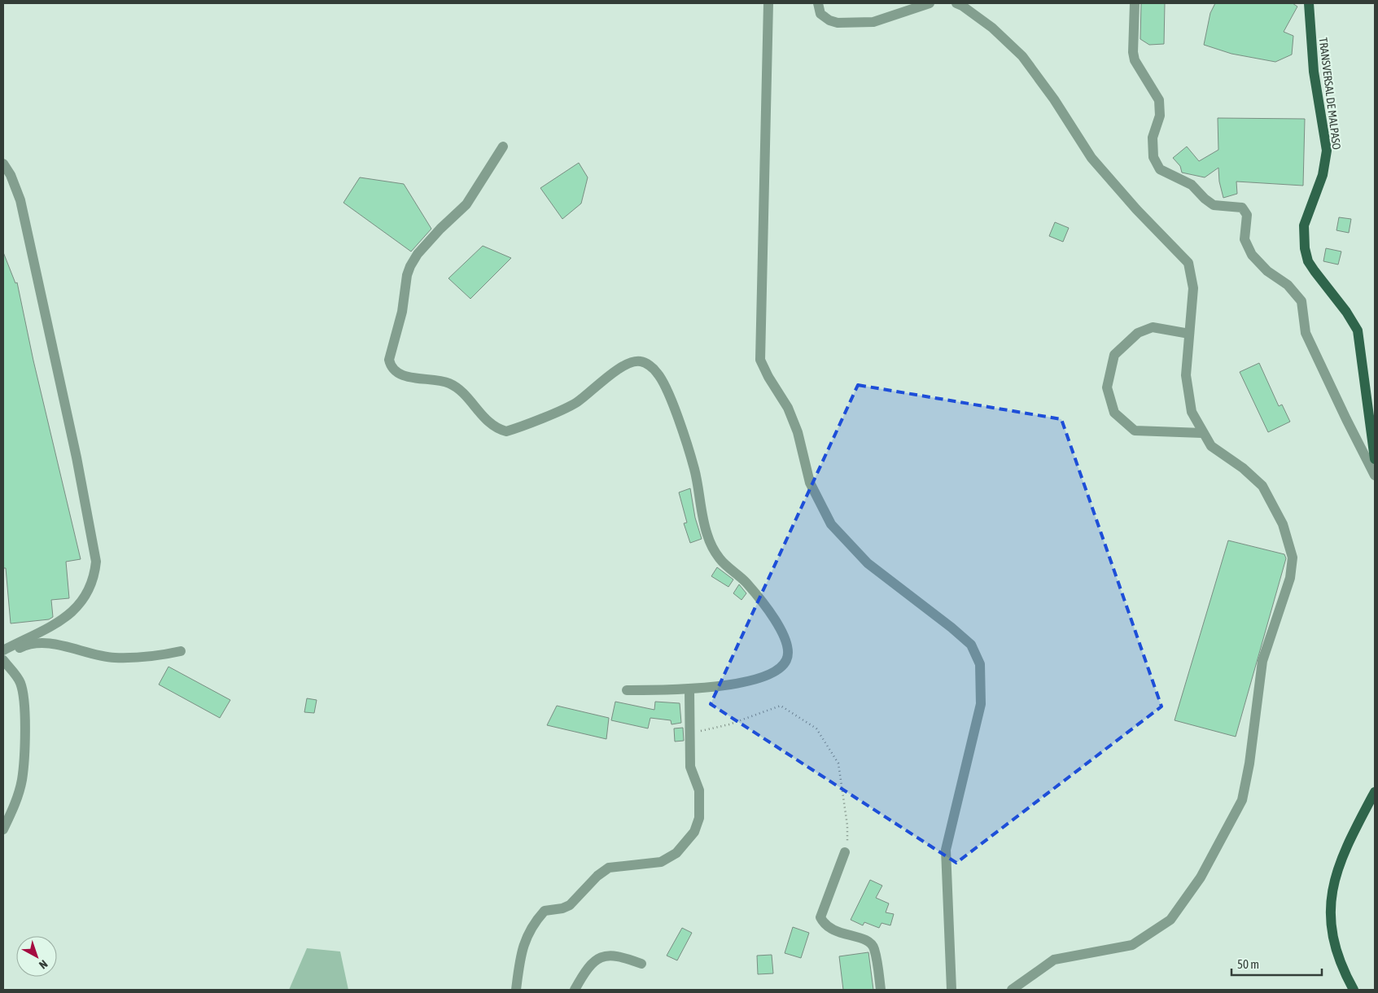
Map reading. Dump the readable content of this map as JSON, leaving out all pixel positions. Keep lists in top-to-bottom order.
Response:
{
  "streets": {
    "main road": ["TRANSVERSAL DE MALPASO"]
  },
  "scale_bar": "50 m",
  "north": "bottom right"
}
